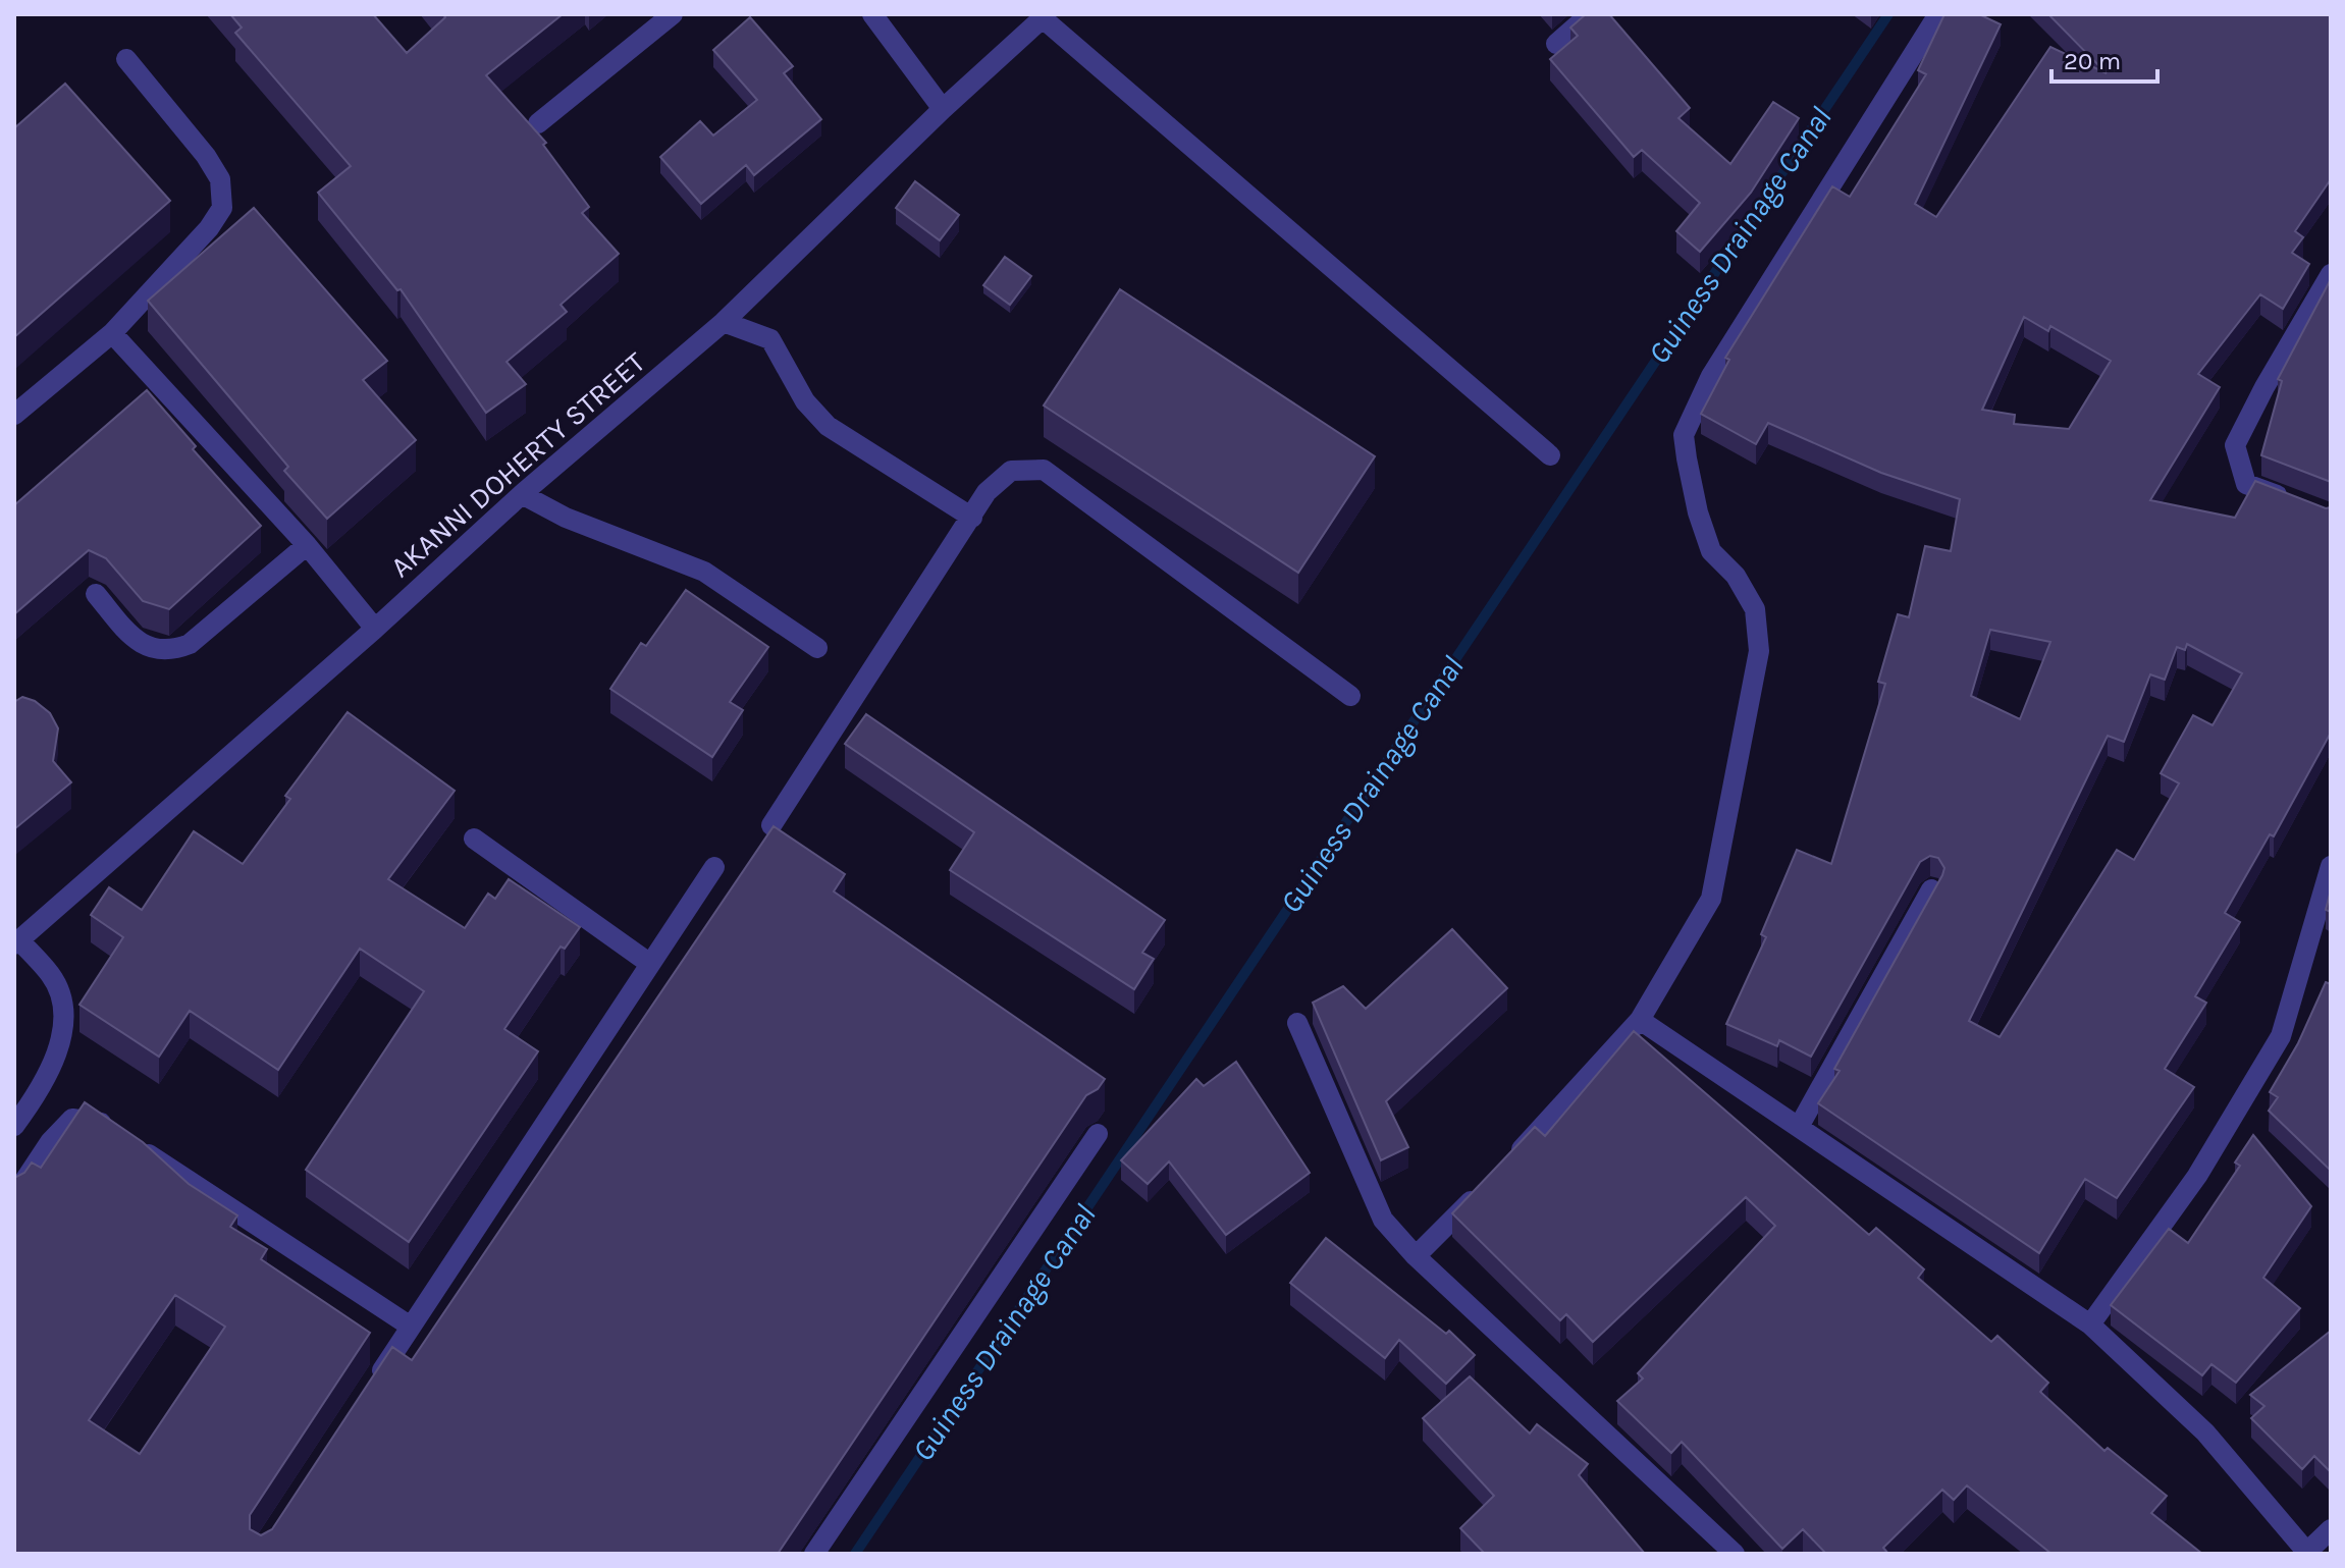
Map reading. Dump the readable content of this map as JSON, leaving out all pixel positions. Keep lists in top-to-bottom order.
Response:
{
  "streets": {
    "street": ["AKANNI DOHERTY STREET"]
  },
  "water": ["Guiness Drainage Canal"],
  "scale_bar": "20 m"
}
